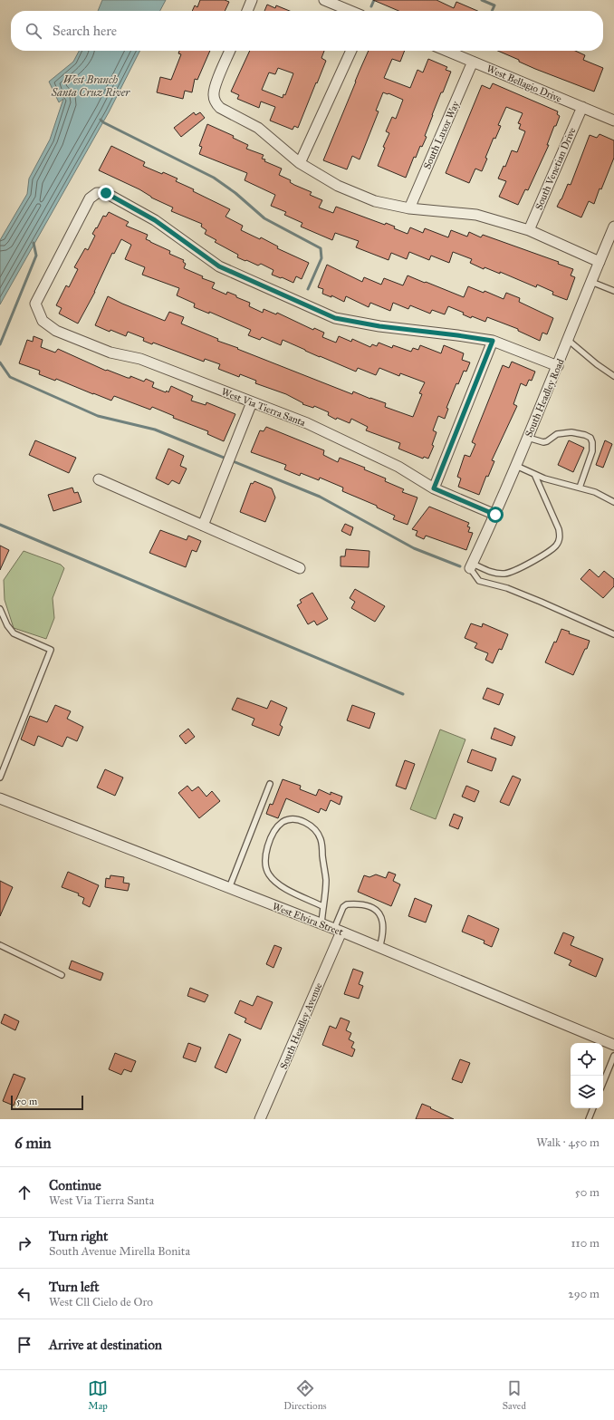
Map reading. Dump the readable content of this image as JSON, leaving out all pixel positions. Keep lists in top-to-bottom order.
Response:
{
  "streets": {
    "street": [
      "West Bellagio Drive",
      "South Luxor Way",
      "South Venetian Drive",
      "South Headley Road",
      "West Via Tierra Santa",
      "West Elvira Street",
      "South Headley Avenue"
    ]
  },
  "crossings": [
    ["West Bellagio Drive", "South Luxor Way"],
    ["West Bellagio Drive", "South Venetian Drive"],
    ["South Headley Road", "West Via Tierra Santa"],
    ["West Elvira Street", "South Headley Avenue"]
  ],
  "water": ["West Branch Santa Cruz River"],
  "scale_bar": "50 m",
  "page": {
    "search": "Search here",
    "scale": "50 m",
    "heading": ["6 min", "Walk · 450 m"],
    "list": [
      ["Continue", "West Via Tierra Santa", "50 m"],
      ["Turn right", "South Avenue Mirella Bonita", "110 m"],
      ["Turn left", "West Cll Cielo de Oro", "290 m"],
      "Arrive at destination"
    ],
    "nav": ["Map", "Directions", "Saved"]
  }
}
